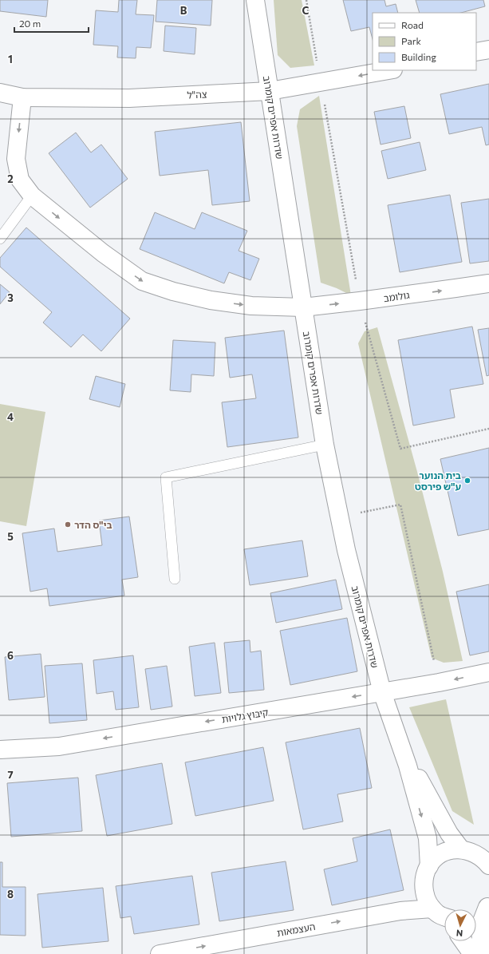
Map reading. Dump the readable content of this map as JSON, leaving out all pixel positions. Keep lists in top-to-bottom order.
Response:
{
  "streets": {
    "street": [
      "צה\"ל",
      "שדרות אפרים קומרוב",
      "גולומב",
      "קיבוץ גלויות",
      "העצמאות"
    ]
  },
  "crossings": [
    ["צה\"ל", "שדרות אפרים קומרוב"],
    ["צה\"ל", "גולומב"],
    ["שדרות אפרים קומרוב", "גולומב"],
    ["שדרות אפרים קומרוב", "קיבוץ גלויות"]
  ],
  "one_way": ["גולומב", "קיבוץ גלויות", "העצמאות"],
  "places": ["בית הנוער ע\"ש פירסט", "בי\"ס הדר"],
  "legend": ["Road", "Park", "Building"],
  "scale_bar": "20 m",
  "north": "bottom",
  "grid": {
    "columns": ["B", "C"],
    "rows": [
      "1",
      "2",
      "3",
      "4",
      "5",
      "6",
      "7",
      "8"
    ]
  }
}
